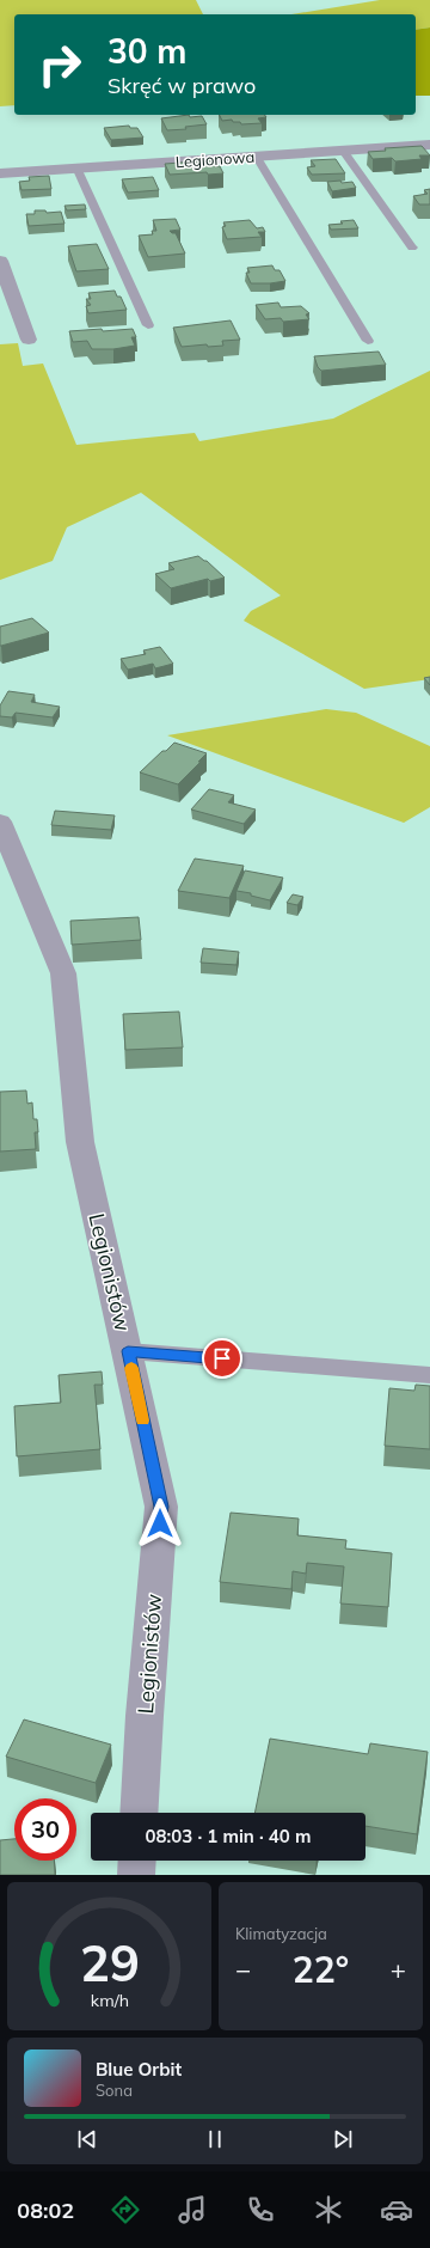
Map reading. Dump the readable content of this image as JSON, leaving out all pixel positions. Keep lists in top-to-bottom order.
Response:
{
  "streets": {
    "street": ["Legionowa", "Legionistów"]
  },
  "page": {
    "turn": ["30 m", "Skręć w prawo"],
    "limit": "30",
    "trip": "08:03 · 1 min · 40 m",
    "tile": "Klimatyzacja",
    "heat": ["−", "22°", "+"],
    "song": ["Blue Orbit", "Sona"],
    "tabs": "08:02",
    "gauge": ["29", "km/h"]
  }
}
